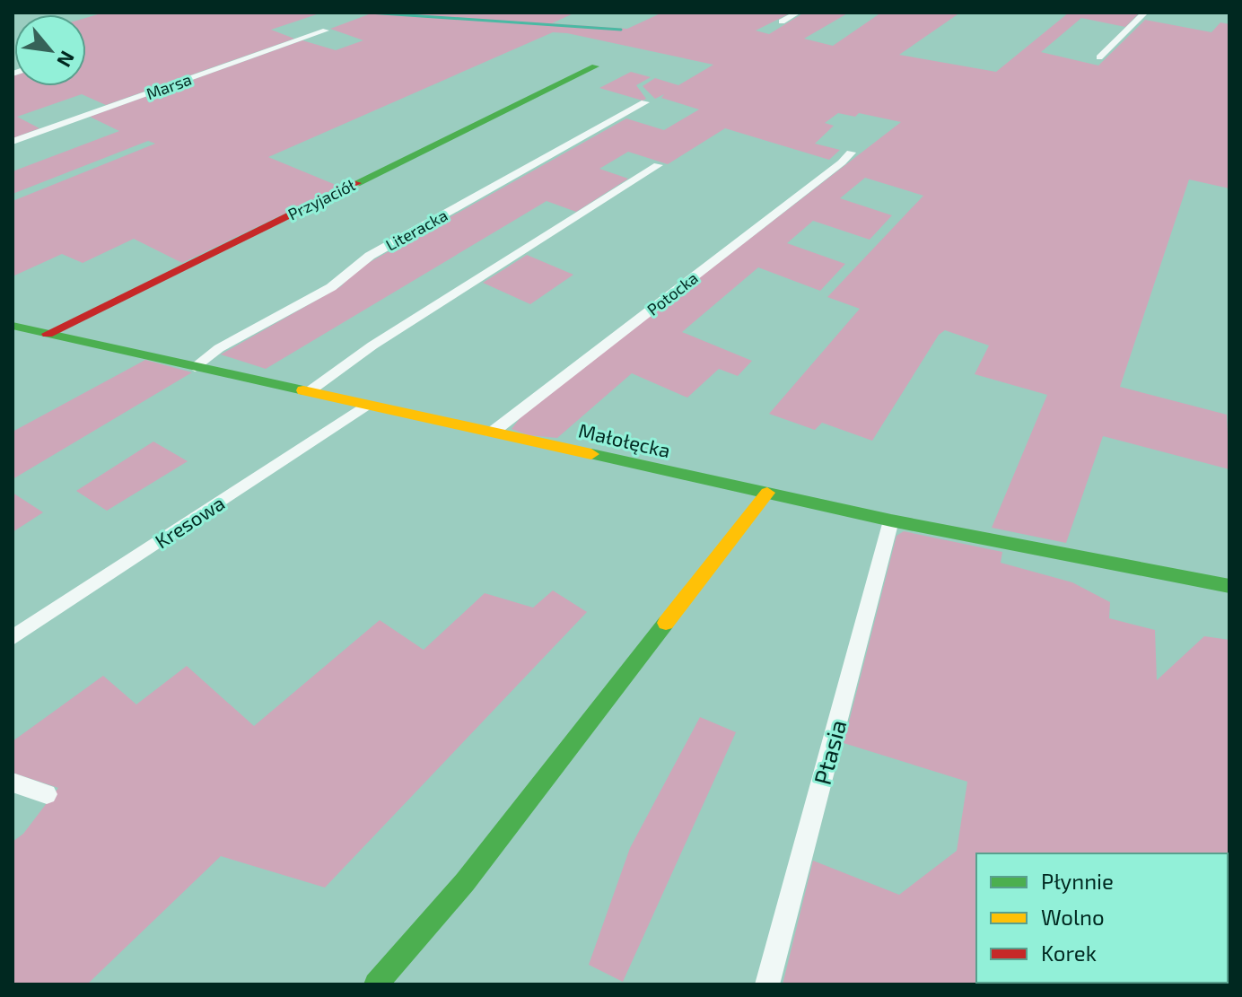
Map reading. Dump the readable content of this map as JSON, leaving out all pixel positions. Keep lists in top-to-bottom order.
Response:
{
  "streets": {
    "street": [
      "Marsa",
      "Przyjaciół",
      "Literacka",
      "Potocka",
      "Małołęcka",
      "Kresowa",
      "Ptasia"
    ]
  },
  "crossings": [
    ["Przyjaciół", "Małołęcka"],
    ["Literacka", "Małołęcka"],
    ["Potocka", "Małołęcka"],
    ["Małołęcka", "Kresowa"],
    ["Małołęcka", "Ptasia"]
  ],
  "legend": ["Płynnie", "Wolno", "Korek"],
  "north": "bottom right"
}
